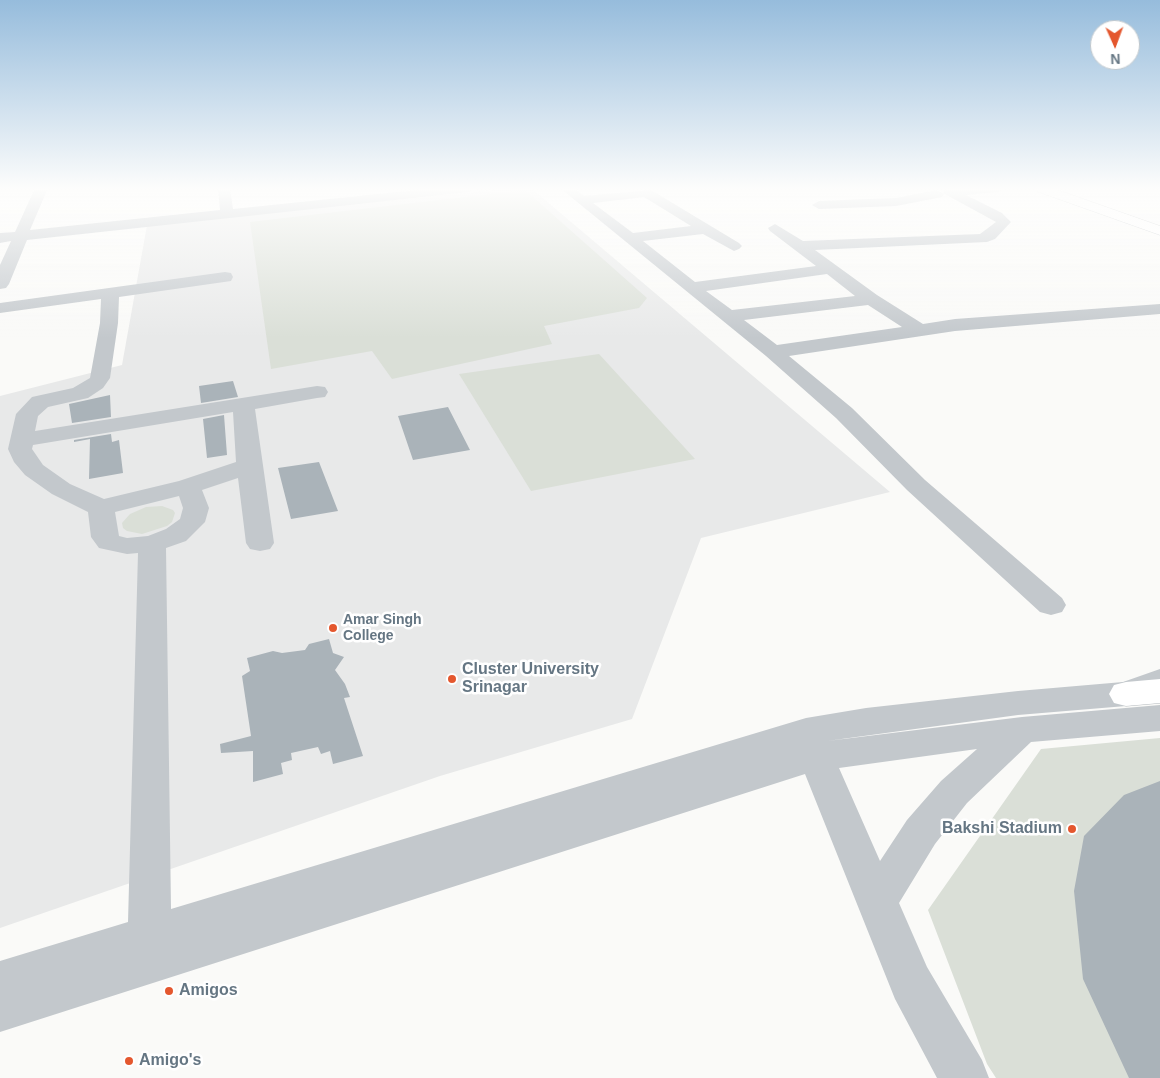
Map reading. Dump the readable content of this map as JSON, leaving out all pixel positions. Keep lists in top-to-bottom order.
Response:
{
  "places": [
    "Amar Singh College",
    "Cluster University Srinagar",
    "Bakshi Stadium",
    "Amigos",
    "Amigo's"
  ],
  "north": "bottom"
}
